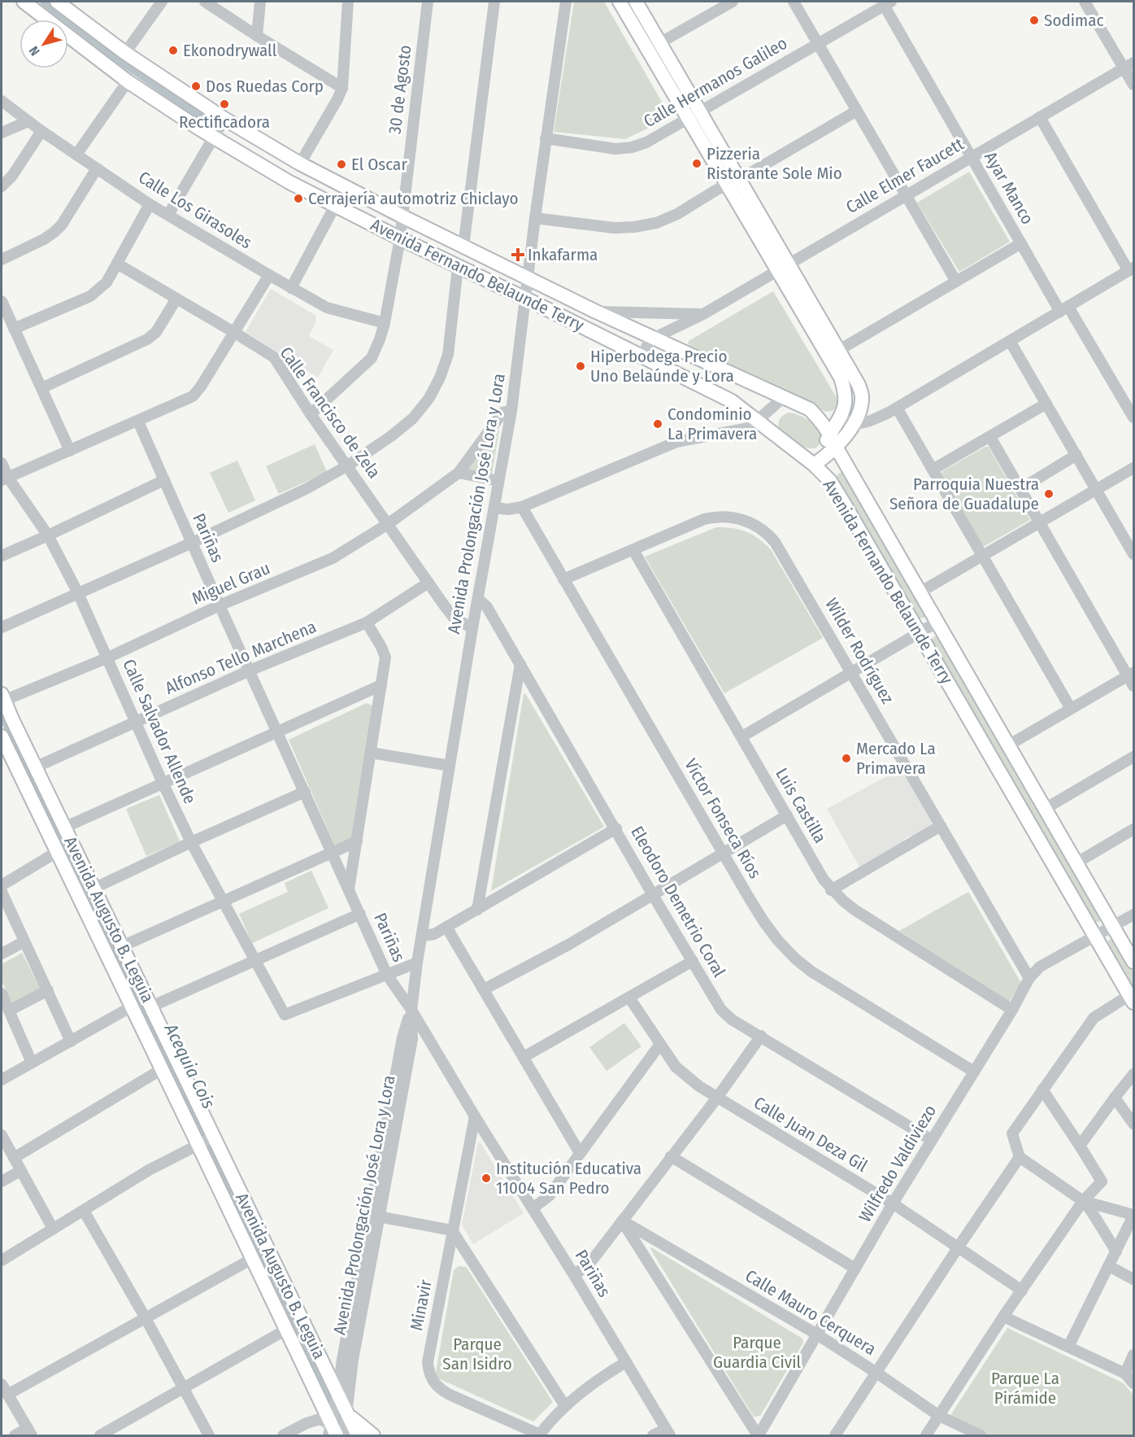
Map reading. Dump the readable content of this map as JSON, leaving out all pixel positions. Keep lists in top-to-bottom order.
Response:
{
  "streets": {
    "main road": ["Avenida Fernando Belaunde Terry", "Avenida Augusto B. Leguia"],
    "street": [
      "Calle Hermanos Galileo",
      "30 de Agosto",
      "Calle Elmer Faucett",
      "Ayar Manco",
      "Calle Los Girasoles",
      "Calle Francisco de Zela",
      "Avenida Prolongación José Lora y Lora",
      "Pariñas",
      "Miguel Grau",
      "Wilder Rodríguez",
      "Alfonso Tello Marchena",
      "Calle Salvador Allende",
      "Luis Castilla",
      "Víctor Fonseca Ríos",
      "Eleodoro Demetrio Coral",
      "Calle Juan Deza Gil",
      "Wilfredo Valdiviezo",
      "Minavir",
      "Calle Mauro Cerquera"
    ]
  },
  "crossings": [
    ["Calle Hermanos Galileo", "Ayar Manco"],
    ["Calle Hermanos Galileo", "Avenida Prolongación José Lora y Lora"],
    ["30 de Agosto", "Calle Los Girasoles"],
    ["30 de Agosto", "Avenida Fernando Belaunde Terry"],
    ["30 de Agosto", "Calle Francisco de Zela"],
    ["Calle Elmer Faucett", "Ayar Manco"],
    ["Calle Elmer Faucett", "Avenida Fernando Belaunde Terry"],
    ["Avenida Fernando Belaunde Terry", "Avenida Prolongación José Lora y Lora"],
    ["Avenida Fernando Belaunde Terry", "Wilfredo Valdiviezo"],
    ["Calle Francisco de Zela", "Avenida Prolongación José Lora y Lora"],
    ["Calle Francisco de Zela", "Miguel Grau"],
    ["Calle Francisco de Zela", "Alfonso Tello Marchena"],
    ["Avenida Prolongación José Lora y Lora", "Pariñas"],
    ["Avenida Prolongación José Lora y Lora", "Miguel Grau"],
    ["Avenida Prolongación José Lora y Lora", "Eleodoro Demetrio Coral"],
    ["Avenida Prolongación José Lora y Lora", "Avenida Augusto B. Leguia"],
    ["Pariñas", "Miguel Grau"],
    ["Pariñas", "Alfonso Tello Marchena"],
    ["Pariñas", "Calle Salvador Allende"],
    ["Pariñas", "Minavir"],
    ["Miguel Grau", "Calle Salvador Allende"],
    ["Miguel Grau", "Avenida Augusto B. Leguia"],
    ["Wilder Rodríguez", "Luis Castilla"],
    ["Wilder Rodríguez", "Víctor Fonseca Ríos"],
    ["Wilder Rodríguez", "Wilfredo Valdiviezo"],
    ["Alfonso Tello Marchena", "Calle Salvador Allende"],
    ["Alfonso Tello Marchena", "Avenida Augusto B. Leguia"],
    ["Luis Castilla", "Wilfredo Valdiviezo"],
    ["Víctor Fonseca Ríos", "Wilfredo Valdiviezo"],
    ["Eleodoro Demetrio Coral", "Wilfredo Valdiviezo"],
    ["Calle Juan Deza Gil", "Wilfredo Valdiviezo"],
    ["Wilfredo Valdiviezo", "Calle Mauro Cerquera"]
  ],
  "water": ["Acequia Cois"],
  "parks": ["Parque Guardia Civil", "Parque San Isidro", "Parque La Pirámide"],
  "places": {
    "other": [
      "Sodimac",
      "Ekonodrywall",
      "Dos Ruedas Corp",
      "Rectificadora",
      "Pizzeria Ristorante Sole Mio",
      "El Oscar",
      "Cerrajería automotriz Chiclayo",
      "Hiperbodega Precio Uno Belaúnde y Lora",
      "Condominio La Primavera",
      "Parroquia Nuestra Señora de Guadalupe",
      "Mercado La Primavera",
      "Institución Educativa 11004 San Pedro"
    ],
    "health": ["Inkafarma"]
  },
  "north": "bottom left"
}
